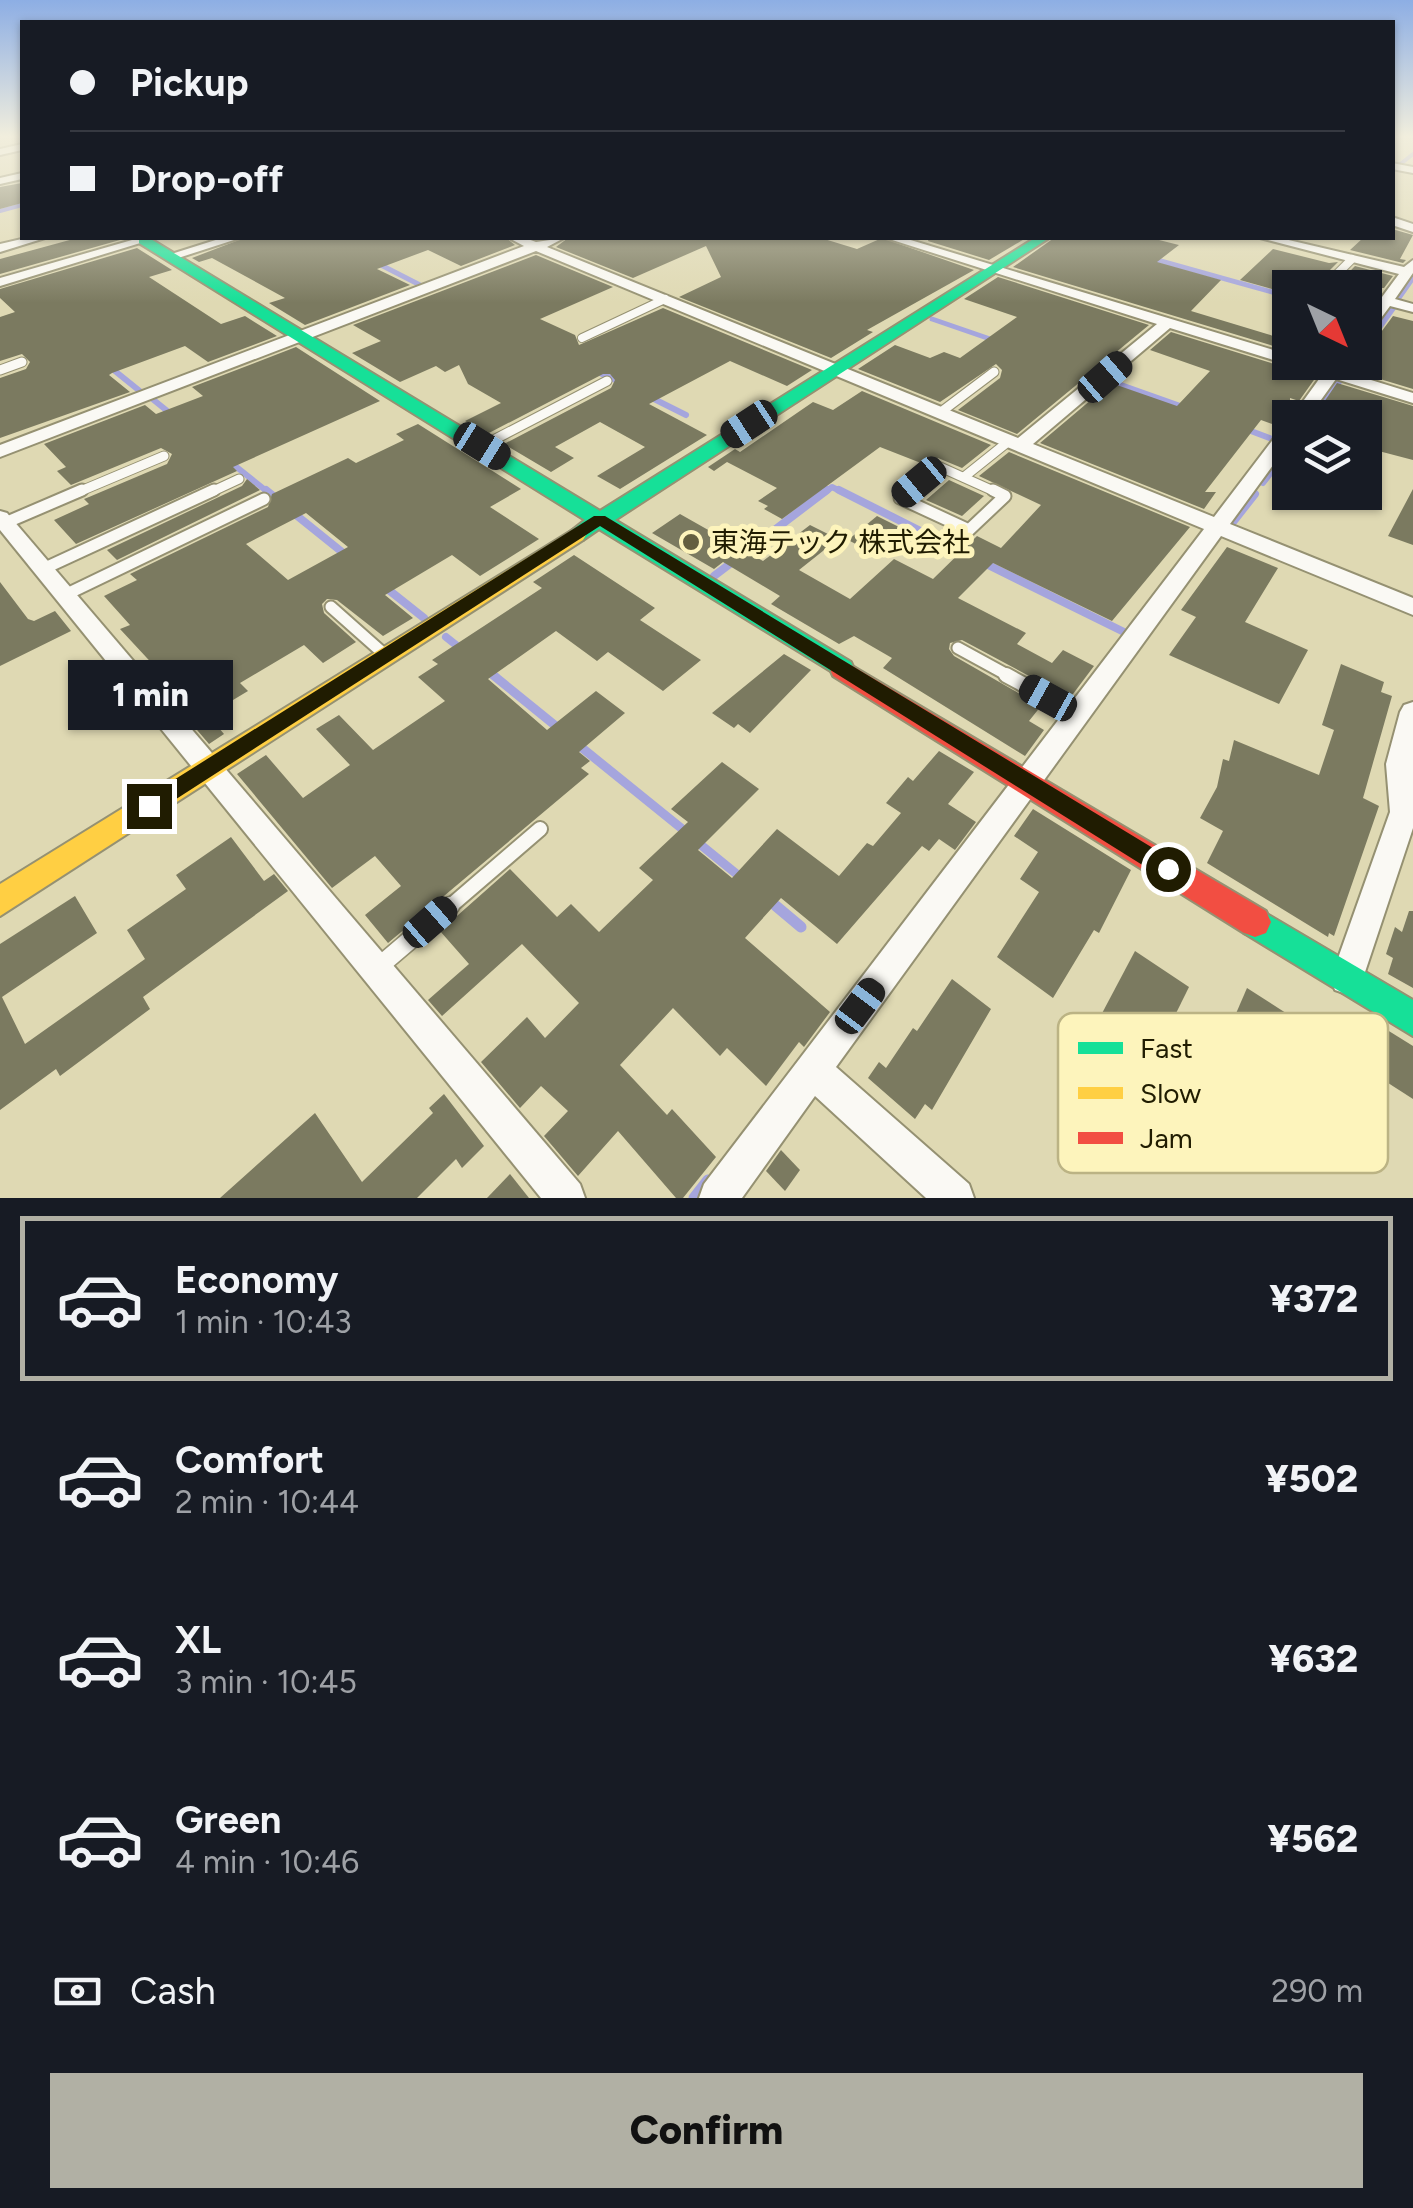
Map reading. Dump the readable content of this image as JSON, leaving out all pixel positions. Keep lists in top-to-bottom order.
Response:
{
  "places": ["東海テック 株式会社"],
  "legend": ["Fast", "Slow", "Jam"],
  "north": "bottom right",
  "page": {
    "banner": ["Pickup", "Drop-off"],
    "bubble": "1 min",
    "list": [
      {
        "name": "Economy",
        "note": "1 min · 10:43",
        "value": "¥372"
      },
      {
        "name": "Comfort",
        "note": "2 min · 10:44",
        "value": "¥502"
      },
      {
        "name": "XL",
        "note": "3 min · 10:45",
        "value": "¥632"
      },
      {
        "name": "Green",
        "note": "4 min · 10:46",
        "value": "¥562"
      }
    ],
    "pay": ["Cash", "290 m"],
    "buttons": "Confirm"
  }
}
